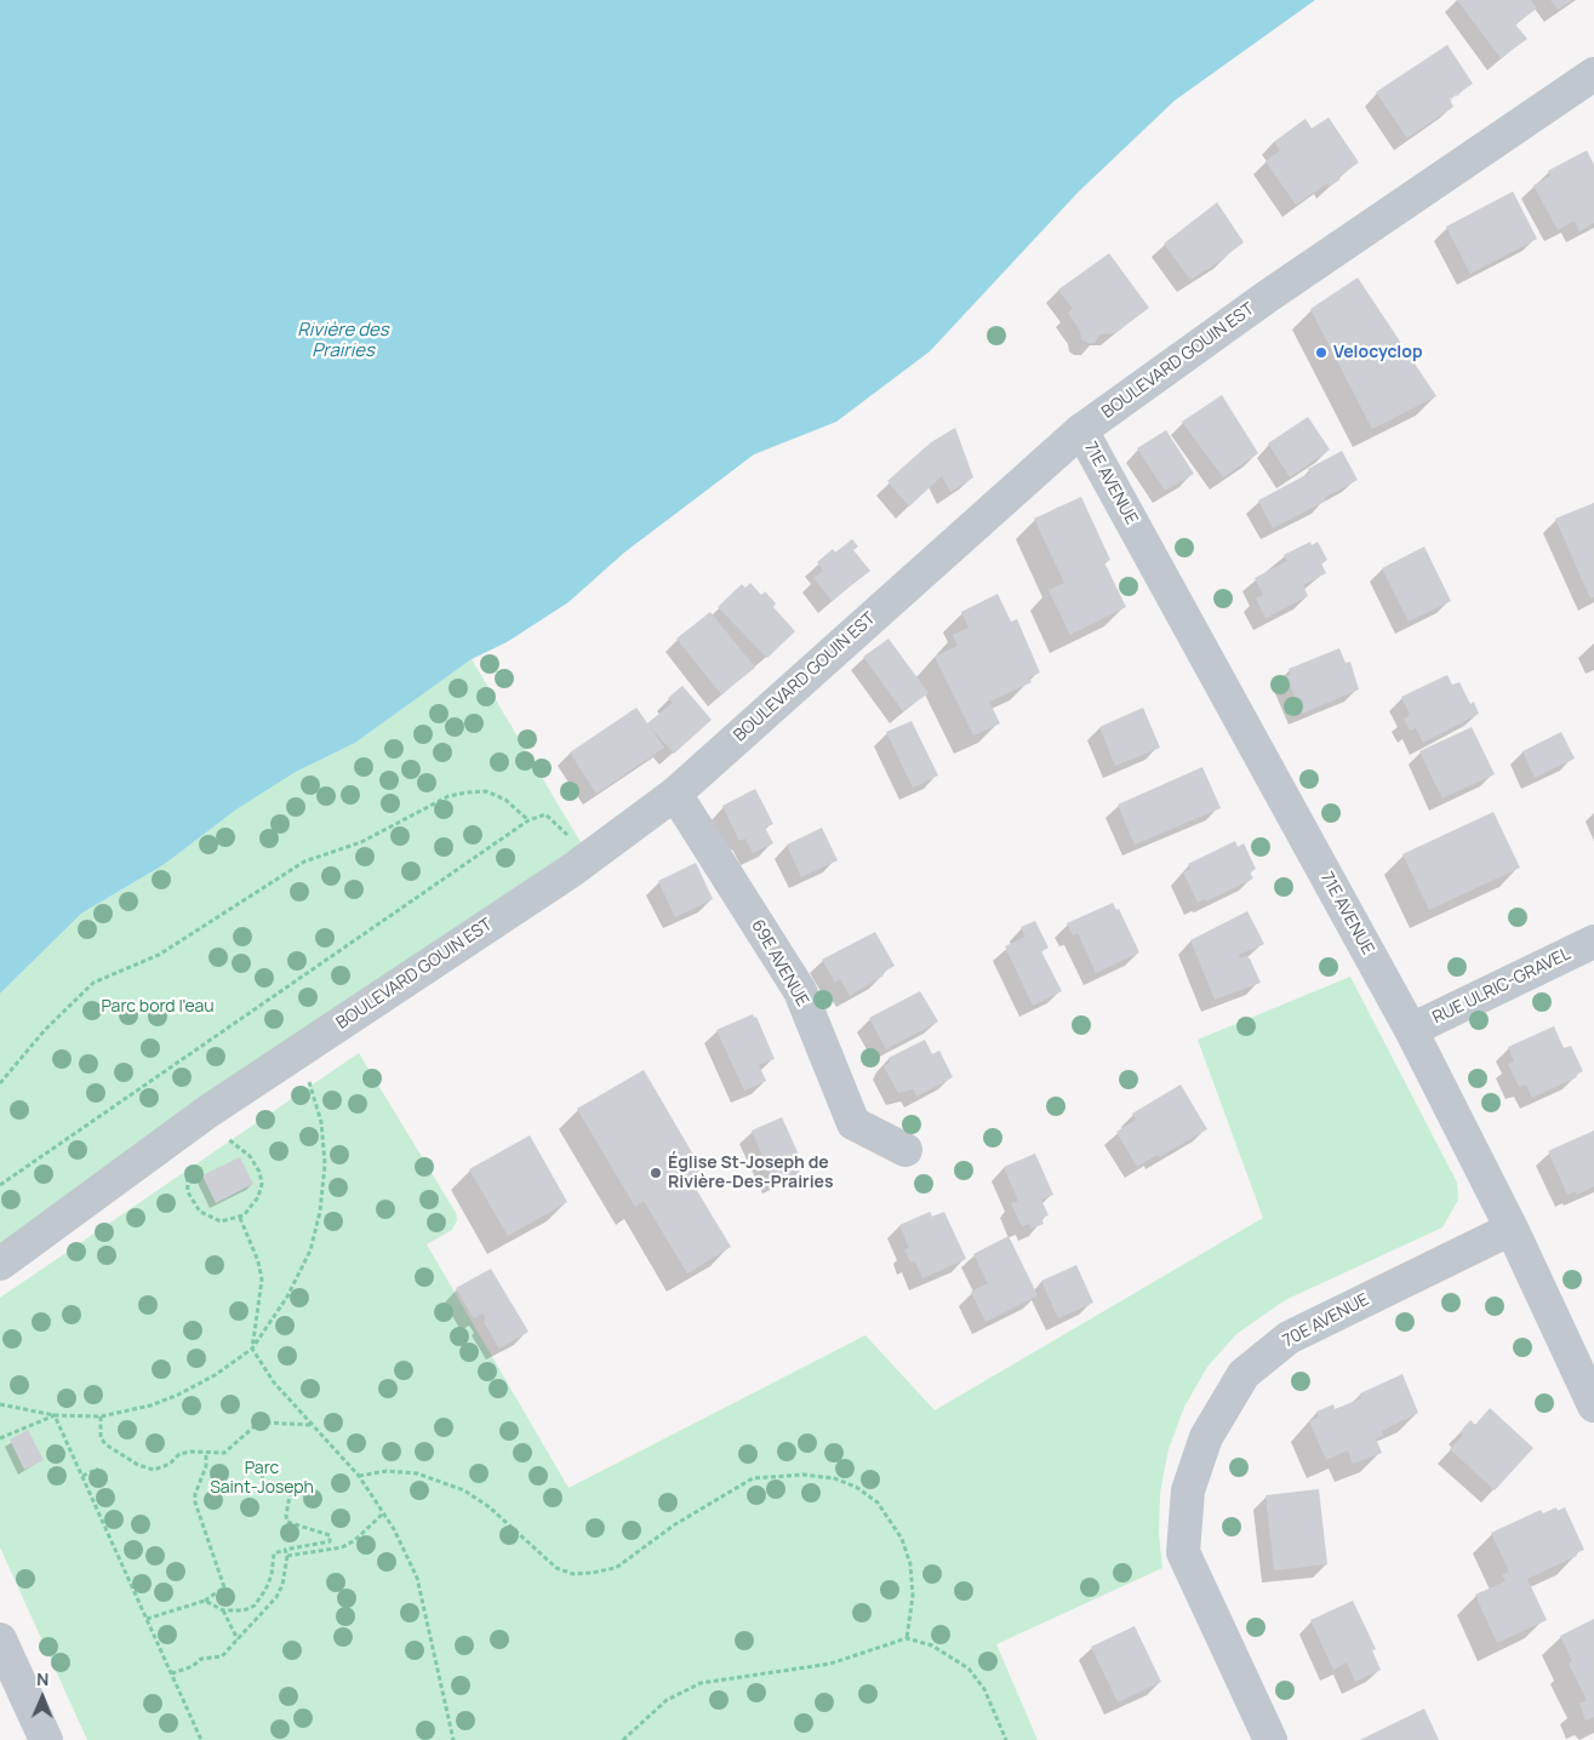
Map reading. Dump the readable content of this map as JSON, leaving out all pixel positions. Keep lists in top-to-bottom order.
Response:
{
  "streets": {
    "street": [
      "BOULEVARD GOUIN EST",
      "71E AVENUE",
      "69E AVENUE",
      "RUE ULRIC-GRAVEL",
      "70E AVENUE"
    ]
  },
  "crossings": [
    ["BOULEVARD GOUIN EST", "71E AVENUE"],
    ["BOULEVARD GOUIN EST", "69E AVENUE"],
    ["71E AVENUE", "RUE ULRIC-GRAVEL"],
    ["71E AVENUE", "70E AVENUE"]
  ],
  "water": ["Rivière des Prairies"],
  "parks": ["Parc bord l'eau", "Parc Saint-Joseph"],
  "places": ["Velocyclop", "Église St-Joseph de Rivière-Des-Prairies"],
  "north": "top"
}
